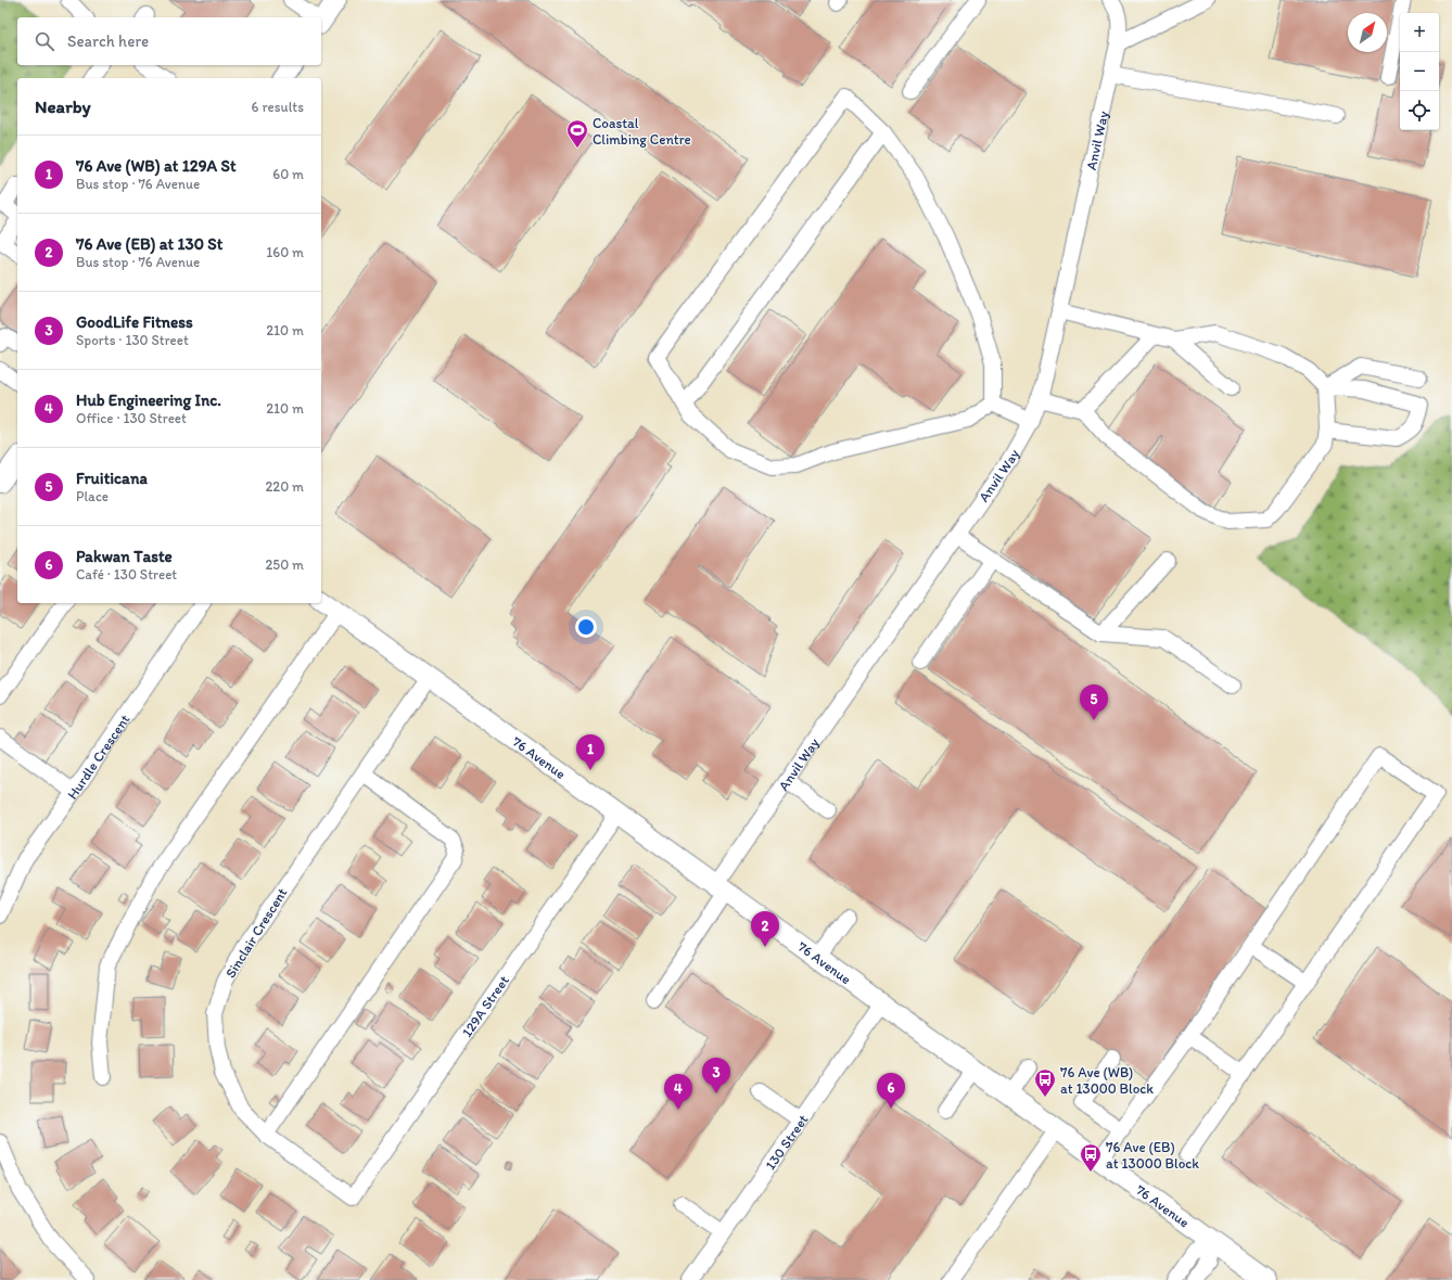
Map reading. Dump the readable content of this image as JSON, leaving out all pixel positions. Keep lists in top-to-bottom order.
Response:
{
  "streets": {
    "main road": ["76 Avenue"],
    "street": [
      "Anvil Way",
      "Hurdle Crescent",
      "Sinclair Crescent",
      "129A Street",
      "130 Street"
    ]
  },
  "crossings": [
    ["Anvil Way", "76 Avenue"],
    ["76 Avenue", "Sinclair Crescent"],
    ["76 Avenue", "129A Street"],
    ["76 Avenue", "130 Street"],
    ["Sinclair Crescent", "129A Street"]
  ],
  "places": {
    "sports": ["Coastal Climbing Centre"],
    "bus stop": ["76 Ave (WB) at 13000 Block", "76 Ave (EB) at 13000 Block"]
  },
  "north": "top right",
  "page": {
    "map_buttons": ["+", "−"],
    "search": "Search here",
    "heading": ["Nearby", "6 results"],
    "list": [
      {
        "mark": "1",
        "name": "76 Ave (WB) at 129A St",
        "note": "Bus stop · 76 Avenue",
        "value": "60 m"
      },
      {
        "mark": "2",
        "name": "76 Ave (EB) at 130 St",
        "note": "Bus stop · 76 Avenue",
        "value": "160 m"
      },
      {
        "mark": "3",
        "name": "GoodLife Fitness",
        "note": "Sports · 130 Street",
        "value": "210 m"
      },
      {
        "mark": "4",
        "name": "Hub Engineering Inc.",
        "note": "Office · 130 Street",
        "value": "210 m"
      },
      {
        "mark": "5",
        "name": "Fruiticana",
        "note": "Place",
        "value": "220 m"
      },
      {
        "mark": "6",
        "name": "Pakwan Taste",
        "note": "Café · 130 Street",
        "value": "250 m"
      }
    ],
    "pins": [
      "5",
      "1",
      "2",
      "3",
      "6",
      "4"
    ]
  }
}
